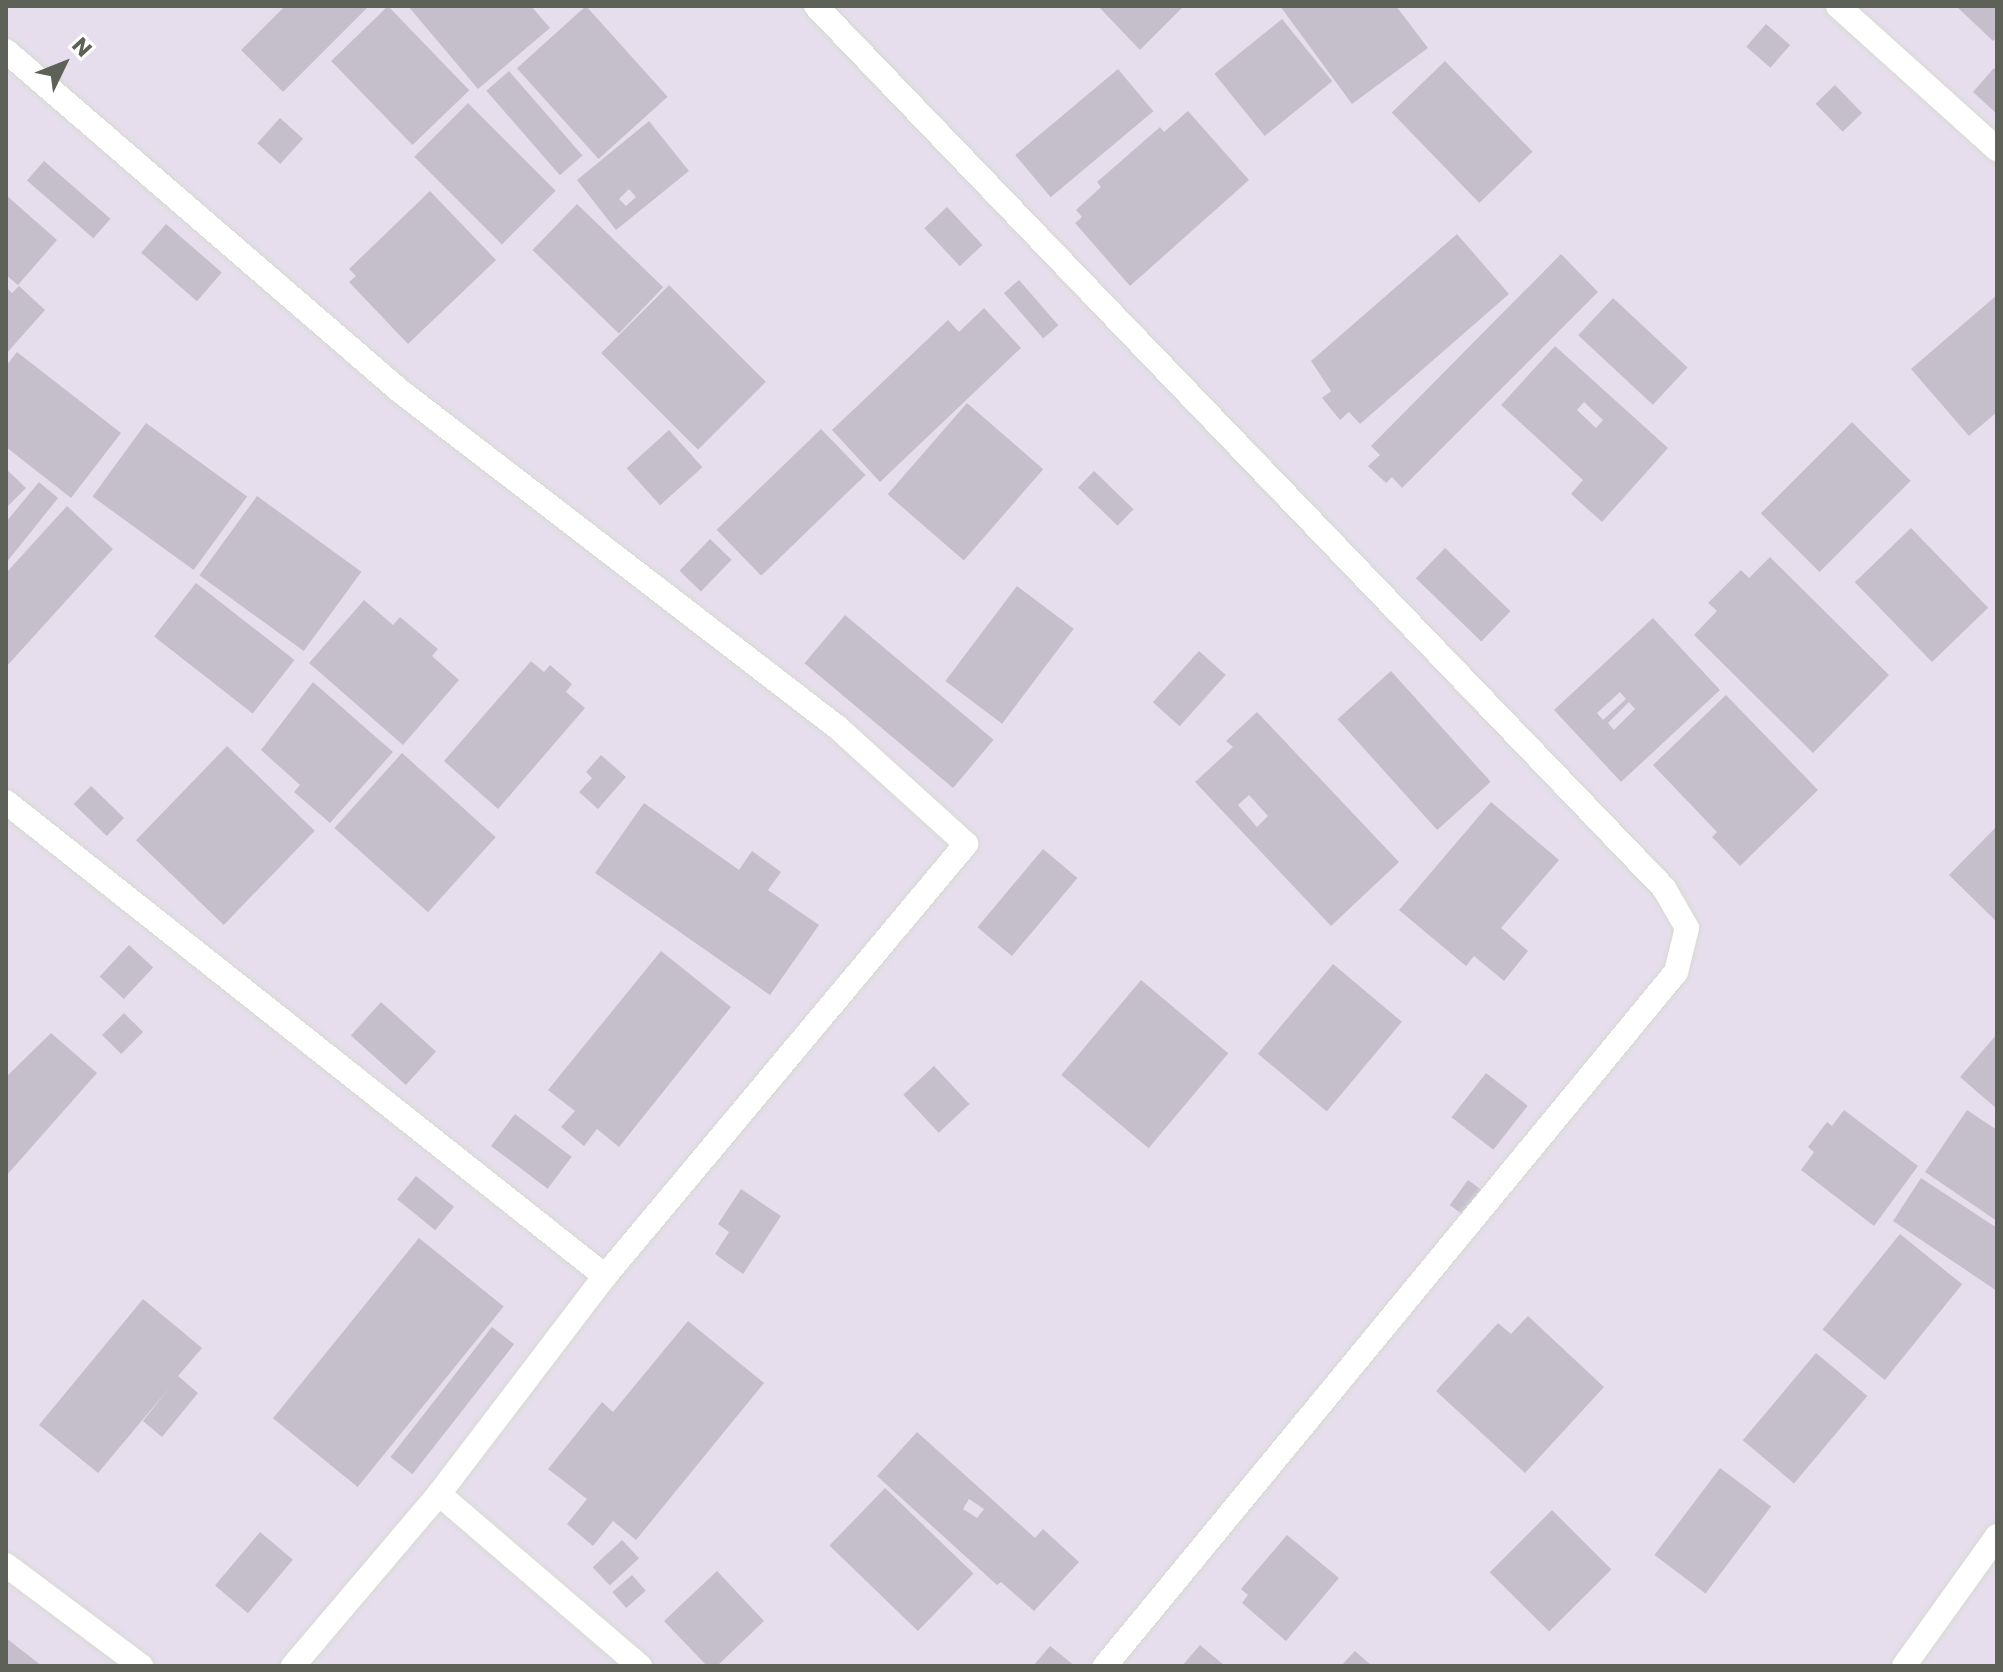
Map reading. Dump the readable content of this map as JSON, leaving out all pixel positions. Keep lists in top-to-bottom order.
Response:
{
  "north": "top right"
}
